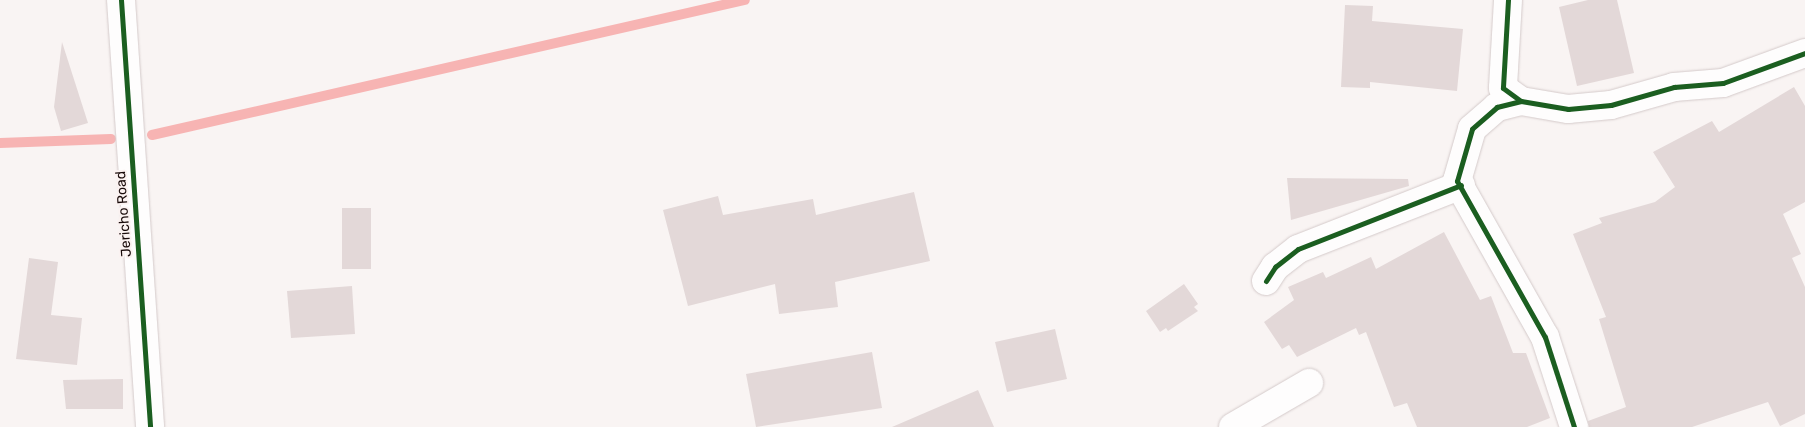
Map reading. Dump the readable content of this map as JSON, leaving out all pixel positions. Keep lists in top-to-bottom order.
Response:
{
  "streets": {
    "street": ["Jericho Road"]
  }
}
